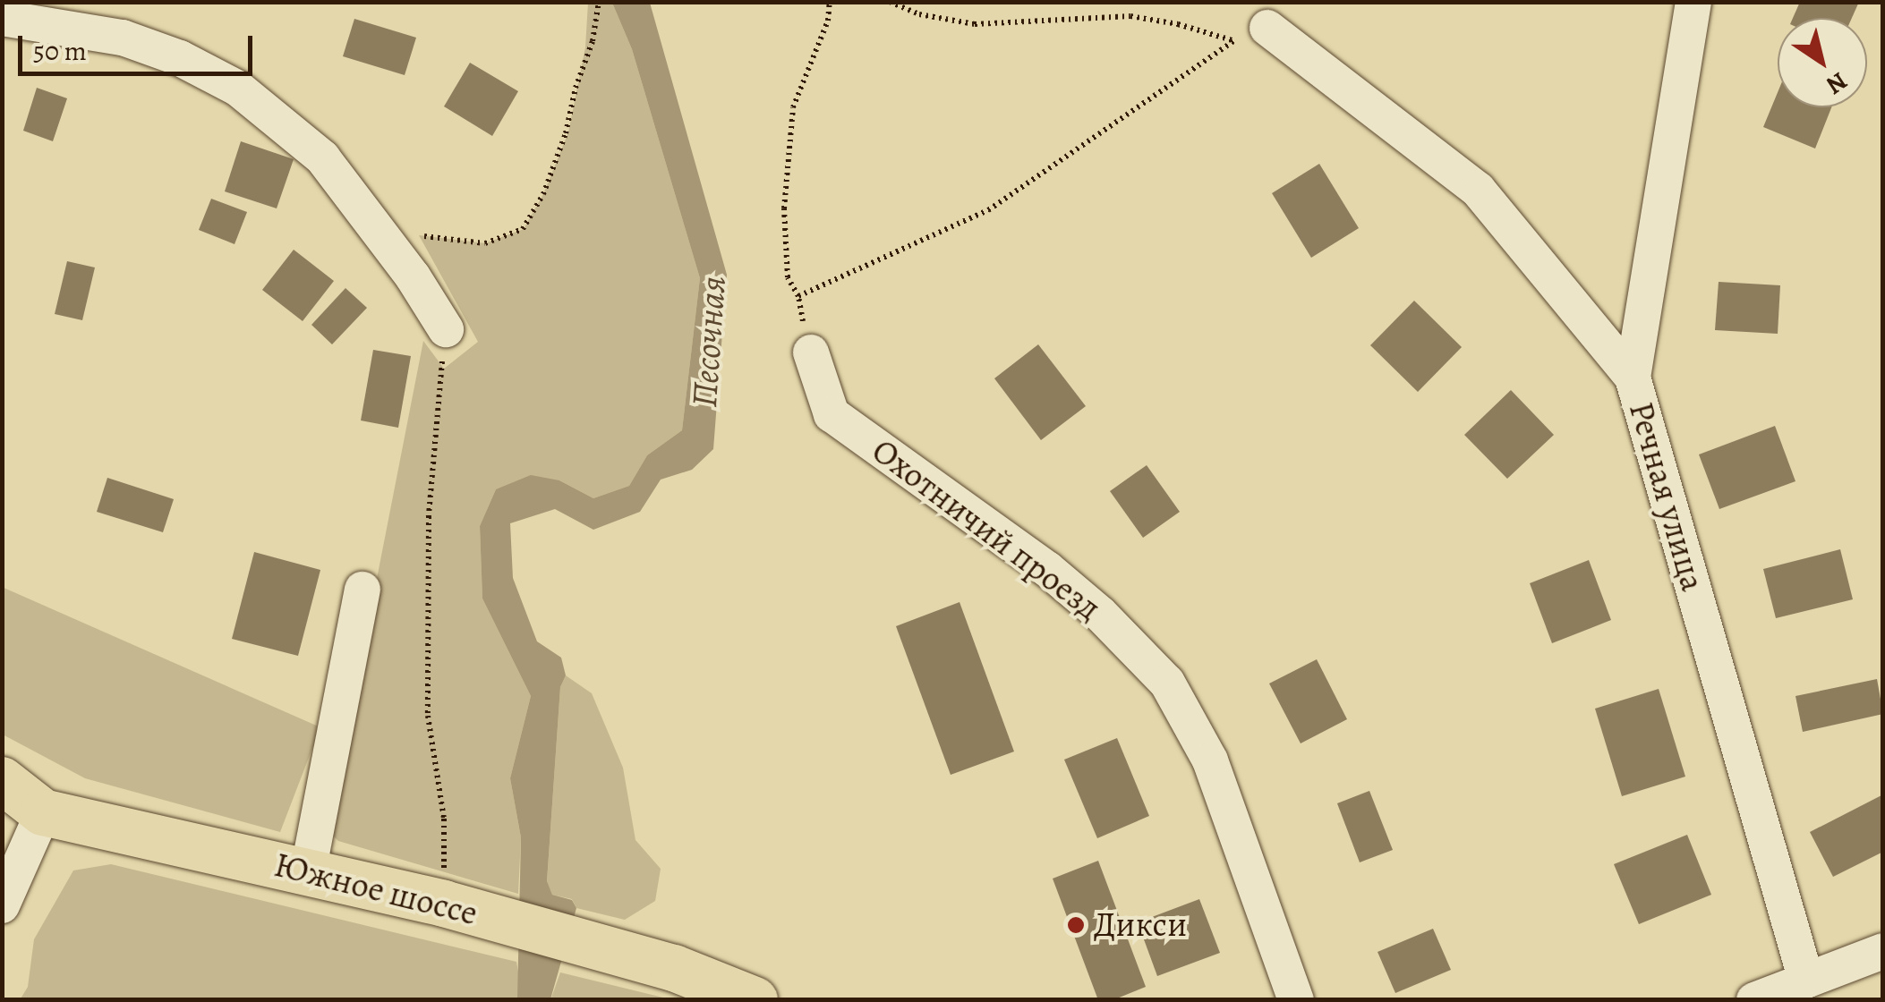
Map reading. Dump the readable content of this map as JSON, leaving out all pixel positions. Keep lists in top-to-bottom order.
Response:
{
  "streets": {
    "main road": ["Южное шоссе"],
    "street": ["Речная улица", "Охотничий проезд"]
  },
  "water": ["Песочная"],
  "places": ["Дикси"],
  "scale_bar": "50 m",
  "north": "bottom right"
}
